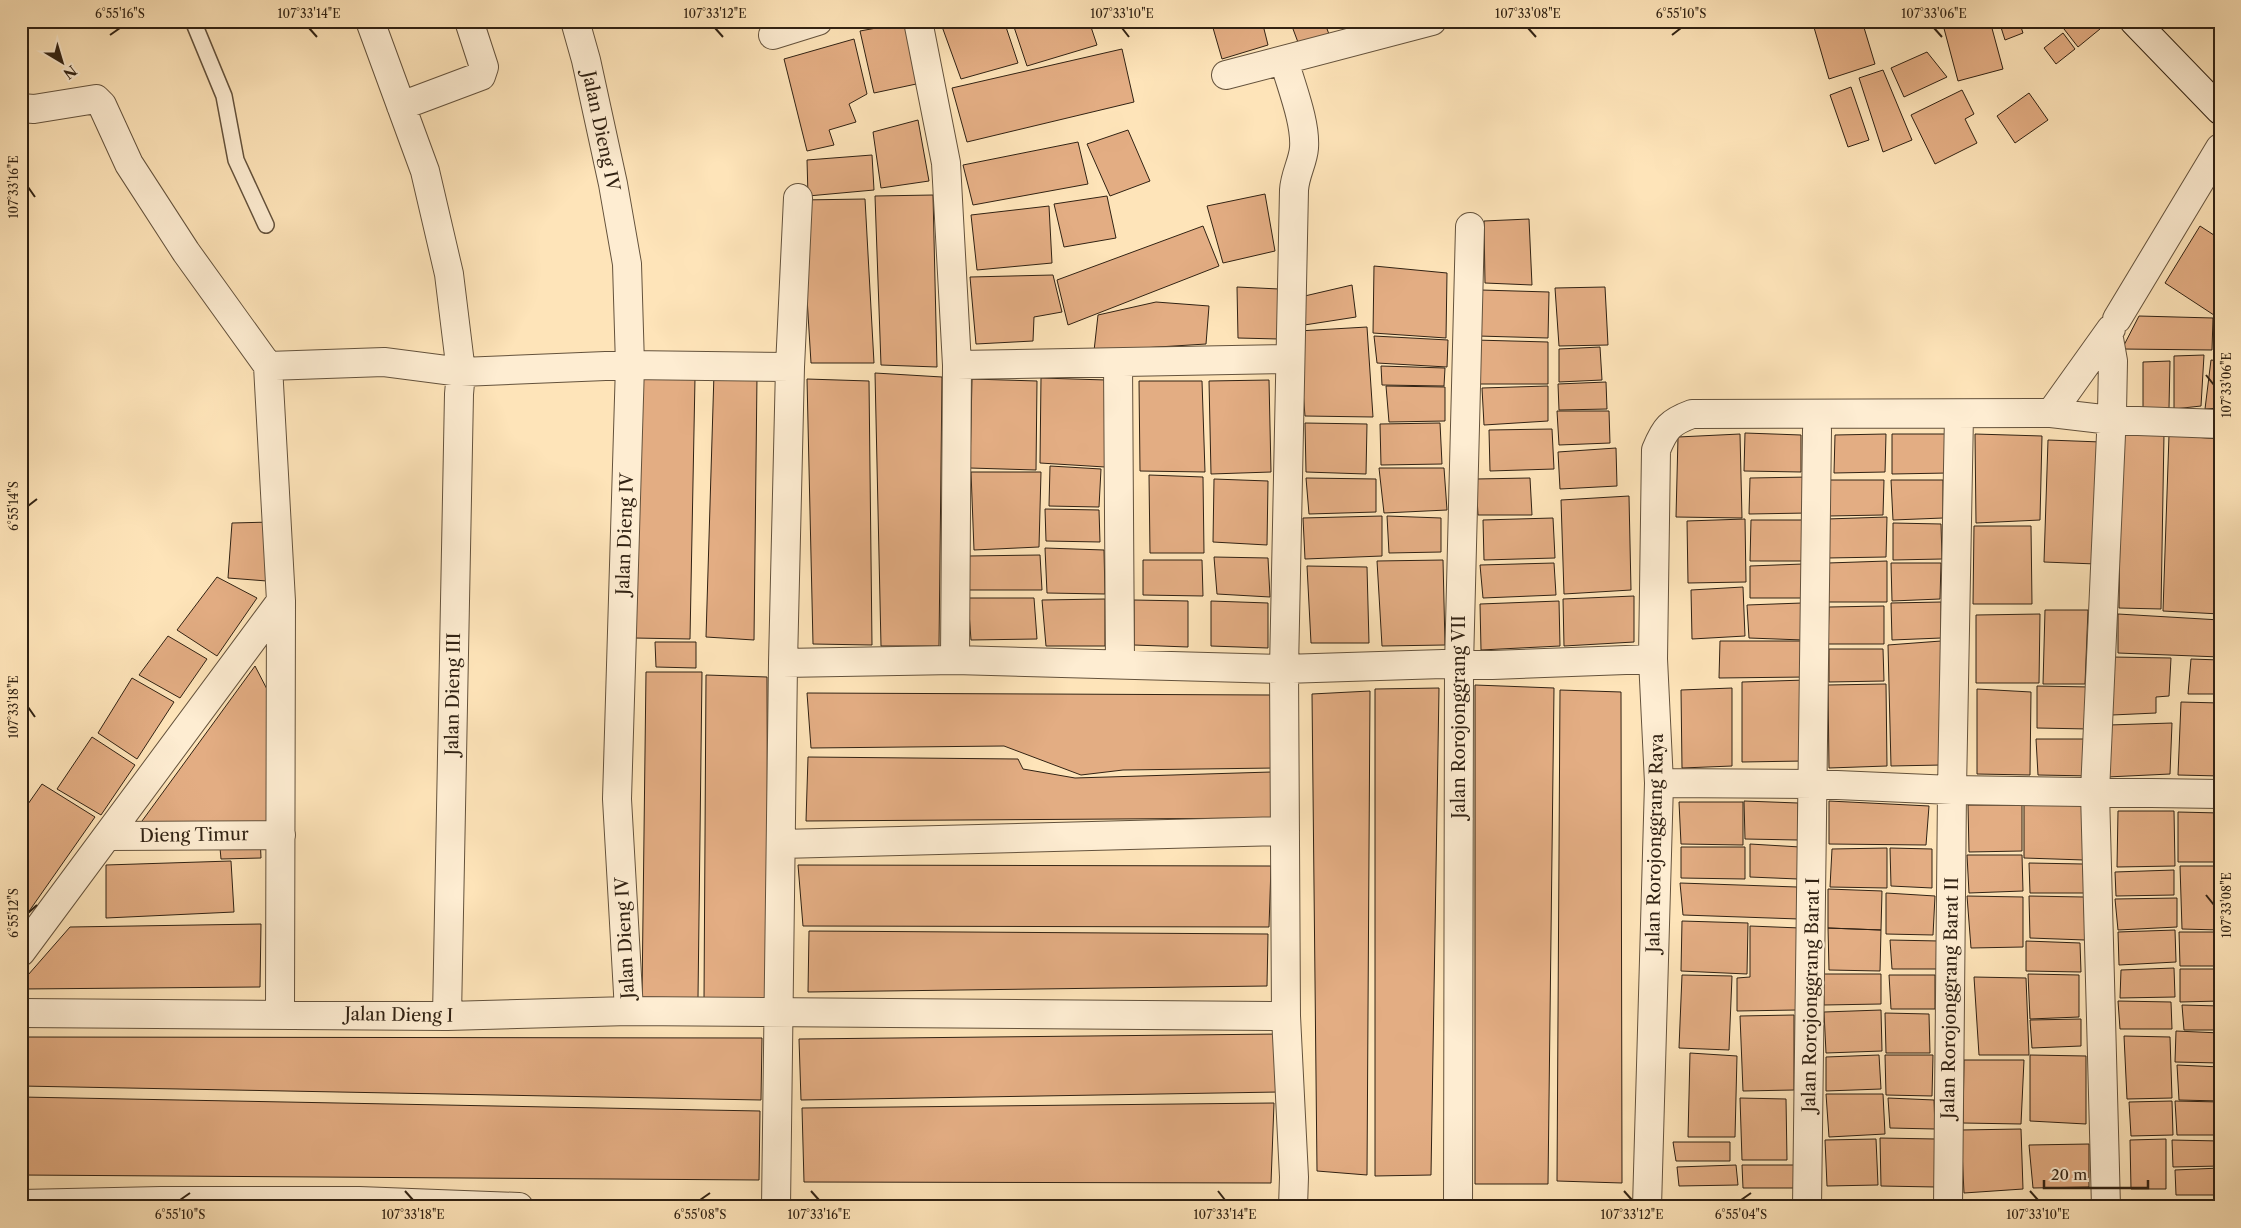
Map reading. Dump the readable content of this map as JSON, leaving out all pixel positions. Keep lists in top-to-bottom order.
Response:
{
  "streets": {
    "street": [
      "Jalan Dieng IV",
      "Jalan Dieng III",
      "Jalan Rorojonggrang VII",
      "Dieng Timur",
      "Jalan Rorojonggrang Raya",
      "Jalan Rorojonggrang Barat I",
      "Jalan Rorojonggrang Barat II",
      "Jalan Dieng I"
    ]
  },
  "crossings": [
    ["Jalan Dieng IV", "Jalan Dieng I"],
    ["Jalan Dieng III", "Jalan Dieng I"],
    ["Jalan Rorojonggrang Raya", "Jalan Rorojonggrang Barat II"]
  ],
  "scale_bar": "20 m",
  "north": "bottom right",
  "coordinates": [
    "6°55'16\"S",
    "107°33'14\"E",
    "107°33'12\"E",
    "107°33'10\"E",
    "107°33'08\"E",
    "6°55'10\"S",
    "107°33'06\"E",
    "107°33'16\"E",
    "6°55'14\"S",
    "107°33'18\"E",
    "6°55'12\"S",
    "6°55'08\"S",
    "6°55'04\"S"
  ]
}
